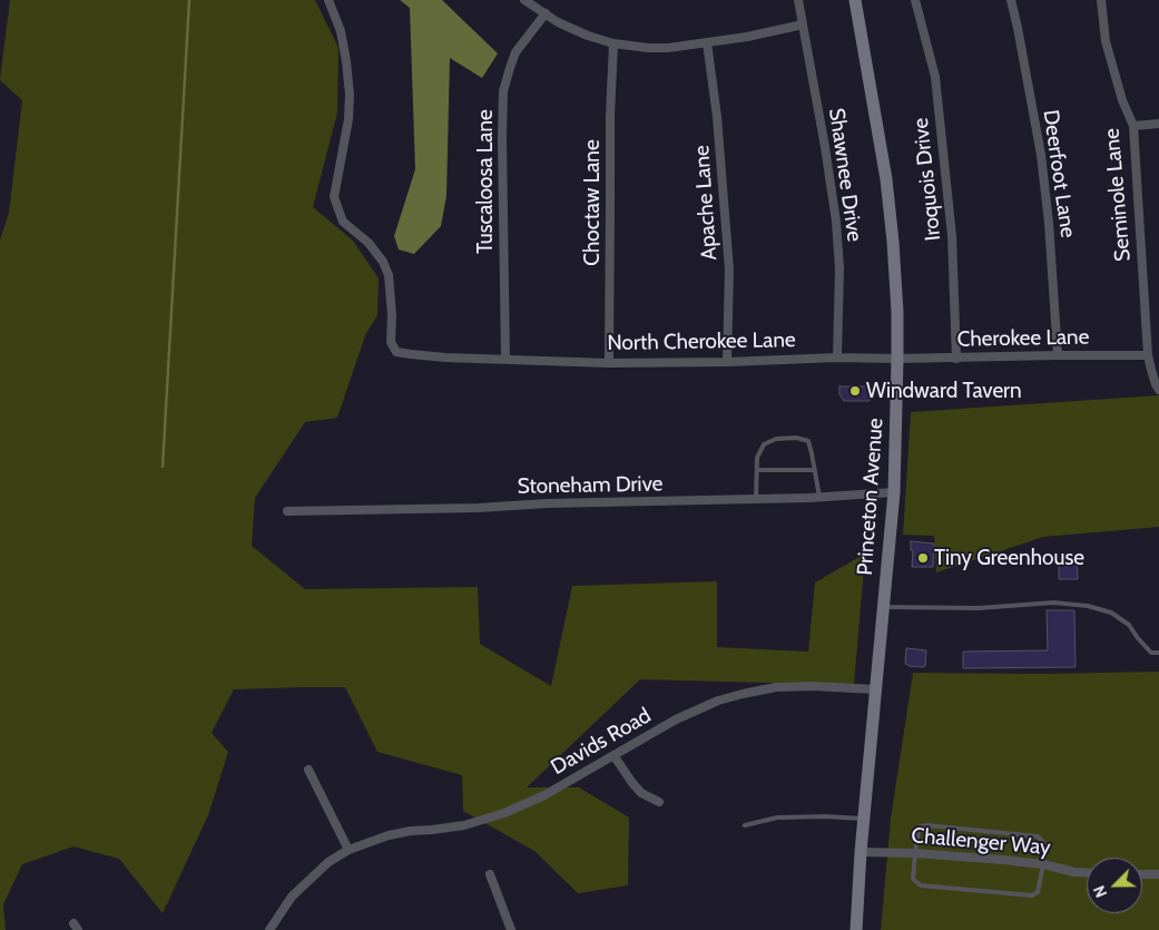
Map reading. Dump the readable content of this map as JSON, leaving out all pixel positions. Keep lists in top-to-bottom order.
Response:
{
  "streets": {
    "main road": ["Princeton Avenue"],
    "street": [
      "Deerfoot Lane",
      "Shawnee Drive",
      "Iroquois Drive",
      "Tuscaloosa Lane",
      "Seminole Lane",
      "Choctaw Lane",
      "Apache Lane",
      "Cherokee Lane",
      "North Cherokee Lane",
      "Stoneham Drive",
      "Davids Road",
      "Challenger Way"
    ]
  },
  "crossings": [
    ["Deerfoot Lane", "Cherokee Lane"],
    ["Shawnee Drive", "North Cherokee Lane"],
    ["Iroquois Drive", "Cherokee Lane"],
    ["Tuscaloosa Lane", "North Cherokee Lane"],
    ["Seminole Lane", "Cherokee Lane"],
    ["Choctaw Lane", "North Cherokee Lane"],
    ["Apache Lane", "North Cherokee Lane"],
    ["Cherokee Lane", "North Cherokee Lane"],
    ["Cherokee Lane", "Princeton Avenue"],
    ["North Cherokee Lane", "Princeton Avenue"],
    ["Stoneham Drive", "Princeton Avenue"],
    ["Princeton Avenue", "Davids Road"],
    ["Princeton Avenue", "Challenger Way"]
  ],
  "places": ["Windward Tavern", "Tiny Greenhouse"],
  "north": "bottom left"
}
